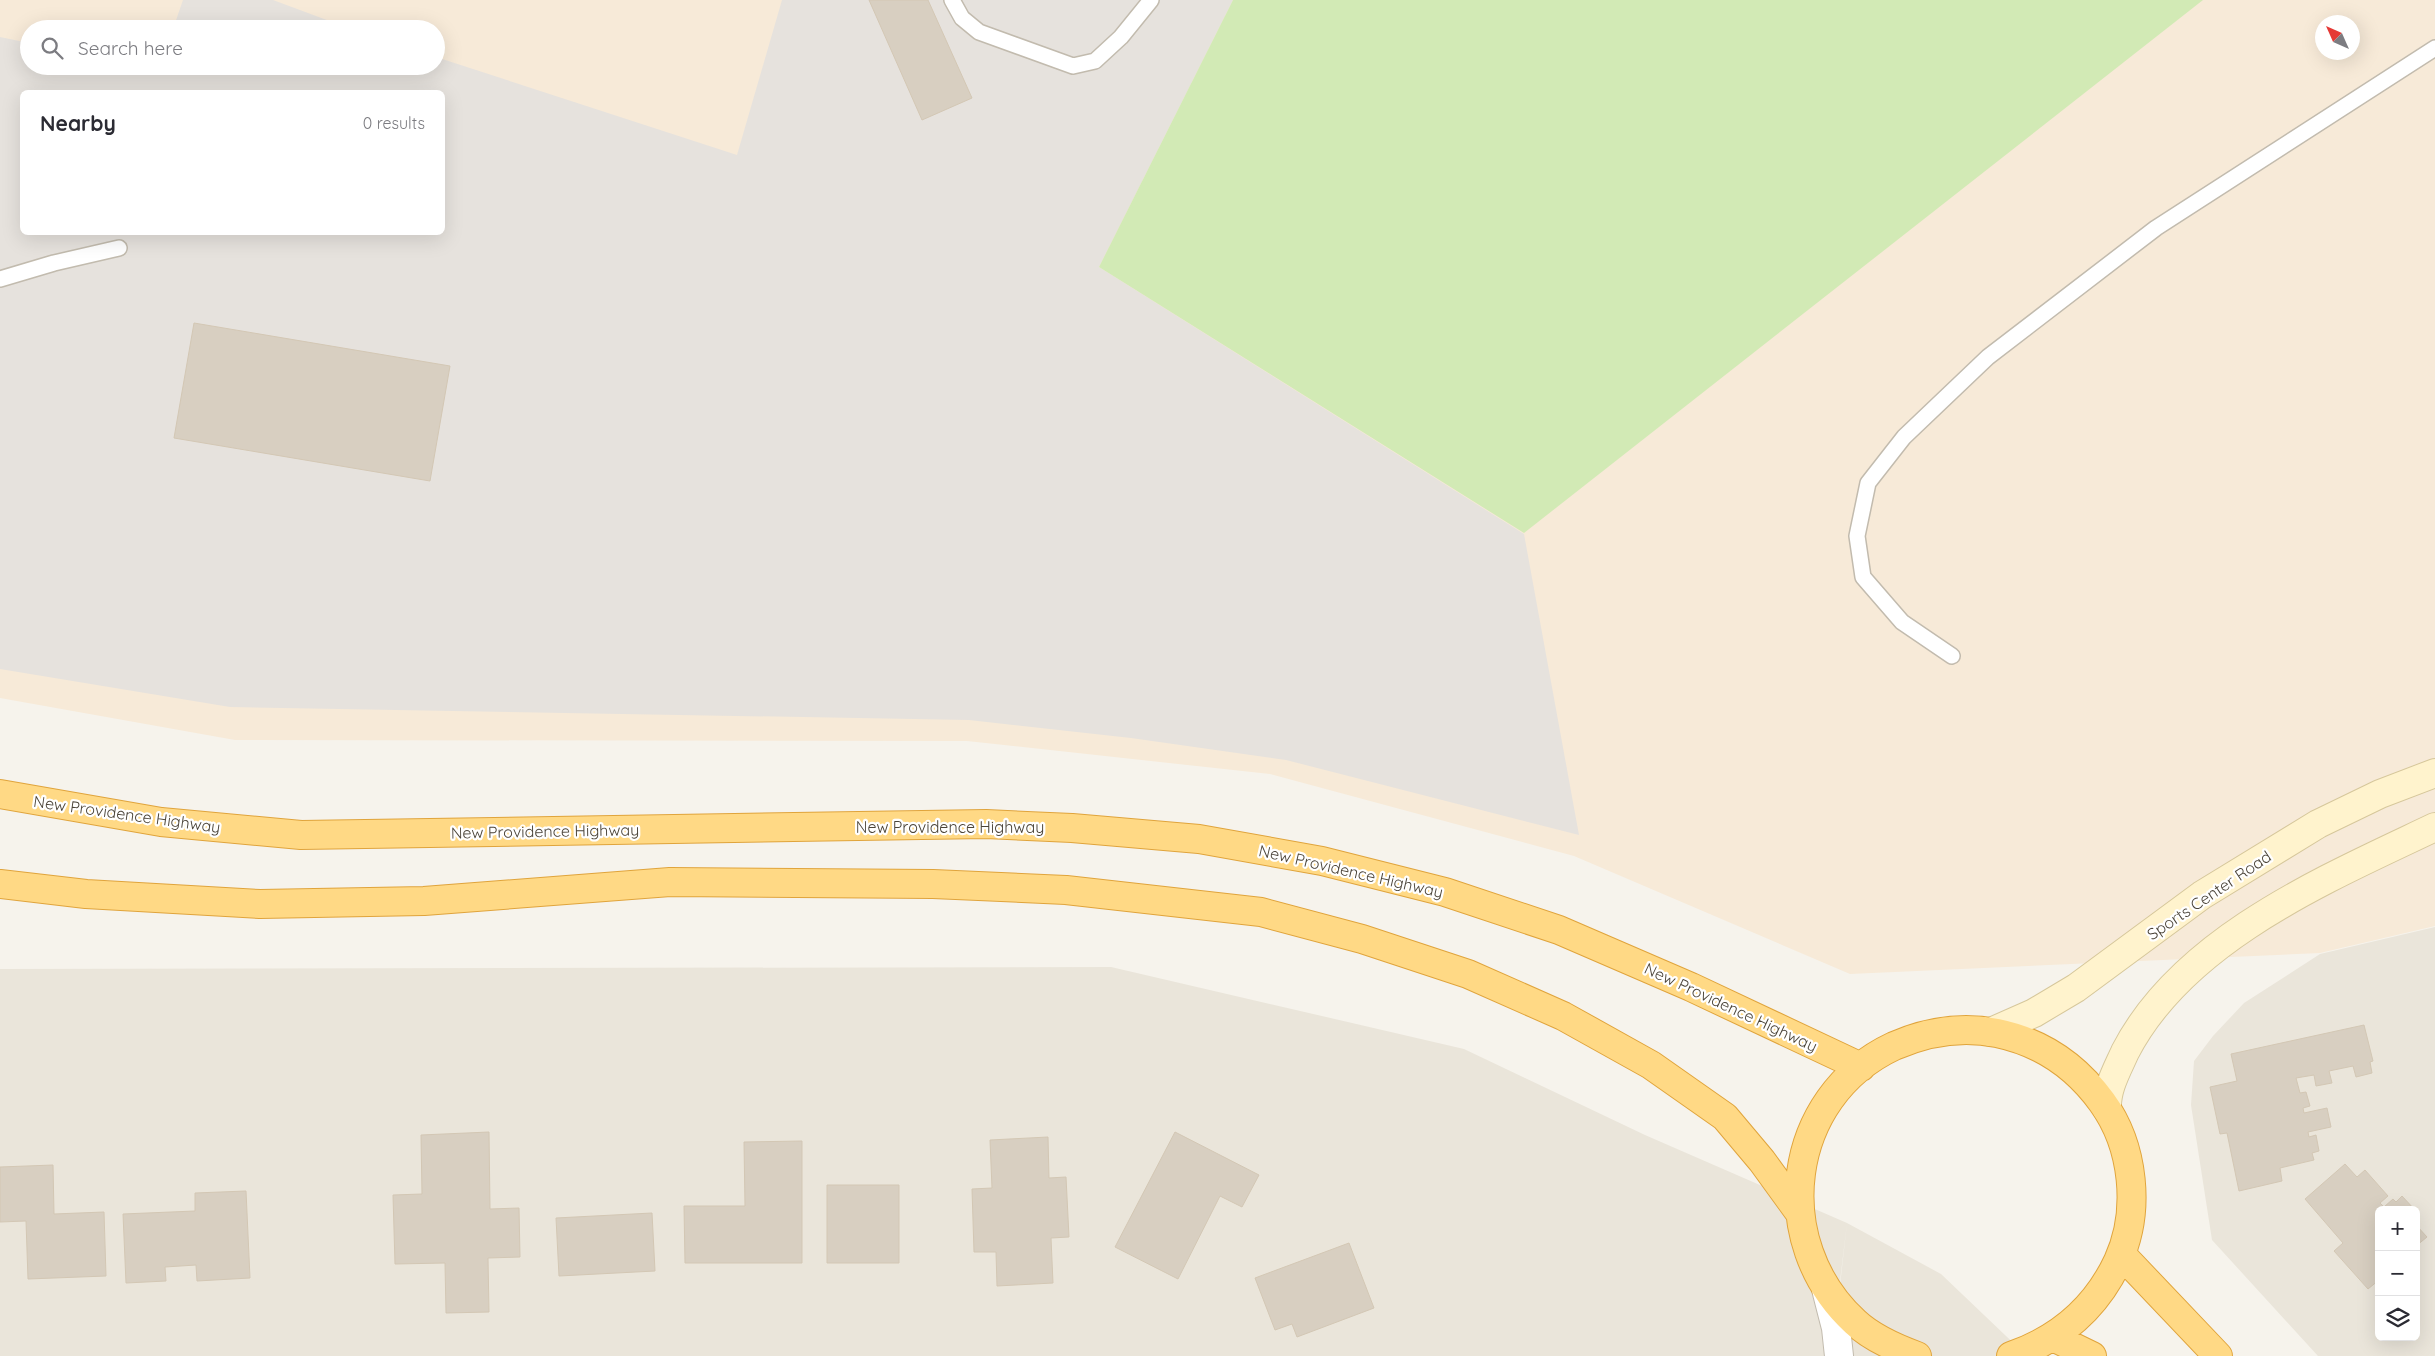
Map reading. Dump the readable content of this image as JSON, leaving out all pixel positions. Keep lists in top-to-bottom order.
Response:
{
  "streets": {
    "highway": ["New Providence Highway"],
    "main road": ["Sports Center Road"]
  },
  "north": "top left",
  "page": {
    "search": "Search here",
    "heading": ["Nearby", "0 results"],
    "map_buttons": ["+", "−"]
  }
}
